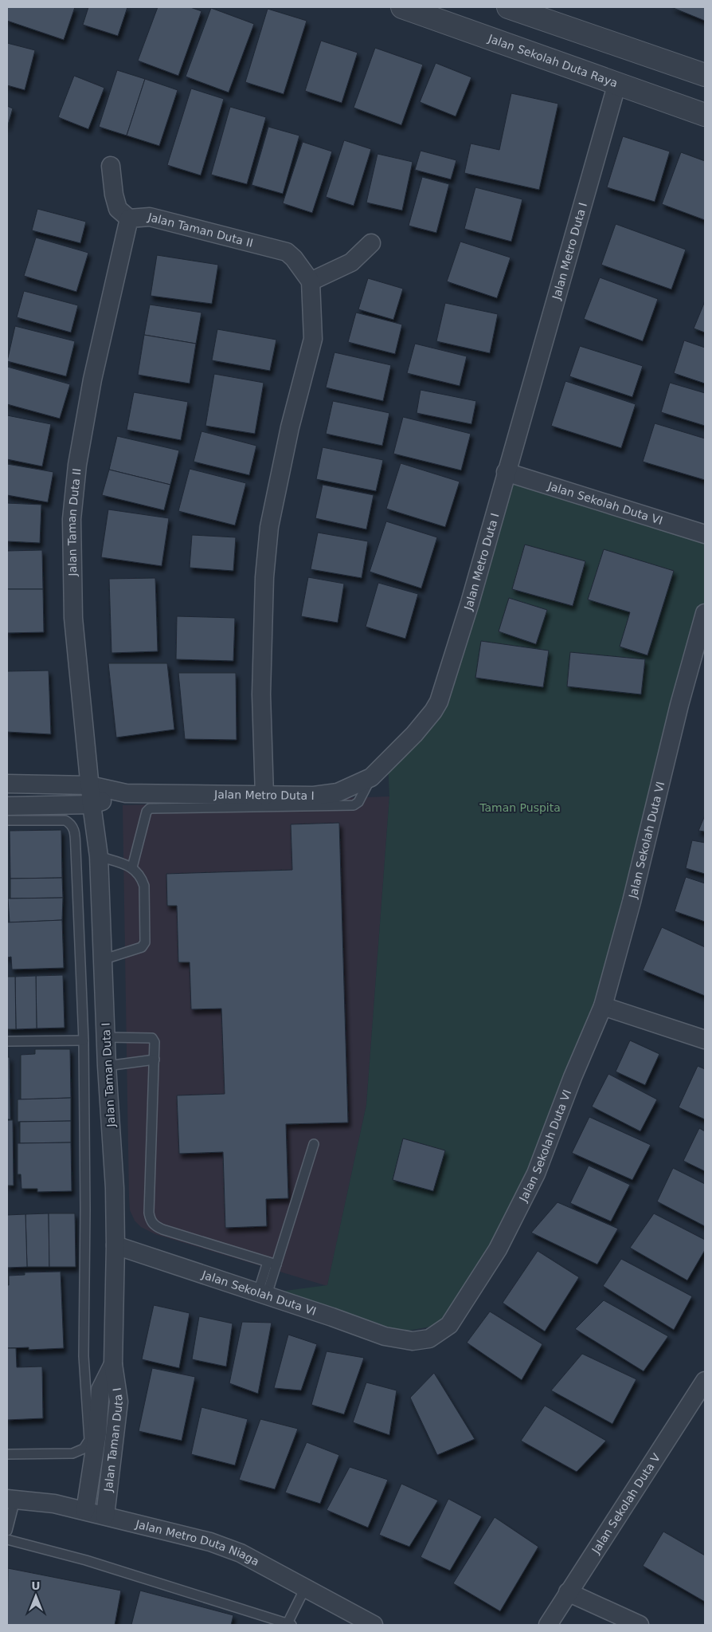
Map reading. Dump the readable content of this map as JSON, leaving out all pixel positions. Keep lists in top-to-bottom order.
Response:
{
  "streets": {
    "street": [
      "Jalan Sekolah Duta Raya",
      "Jalan Taman Duta II",
      "Jalan Metro Duta I",
      "Jalan Sekolah Duta VI",
      "Jalan Taman Duta I",
      "Jalan Sekolah Duta V",
      "Jalan Metro Duta Niaga"
    ]
  },
  "crossings": [
    ["Jalan Sekolah Duta Raya", "Jalan Metro Duta I"],
    ["Jalan Taman Duta II", "Jalan Metro Duta I"],
    ["Jalan Taman Duta II", "Jalan Taman Duta I"],
    ["Jalan Metro Duta I", "Jalan Sekolah Duta VI"],
    ["Jalan Metro Duta I", "Jalan Taman Duta I"],
    ["Jalan Sekolah Duta VI", "Jalan Taman Duta I"],
    ["Jalan Taman Duta I", "Jalan Metro Duta Niaga"]
  ],
  "parks": ["Taman Puspita"],
  "north": "top"
}
